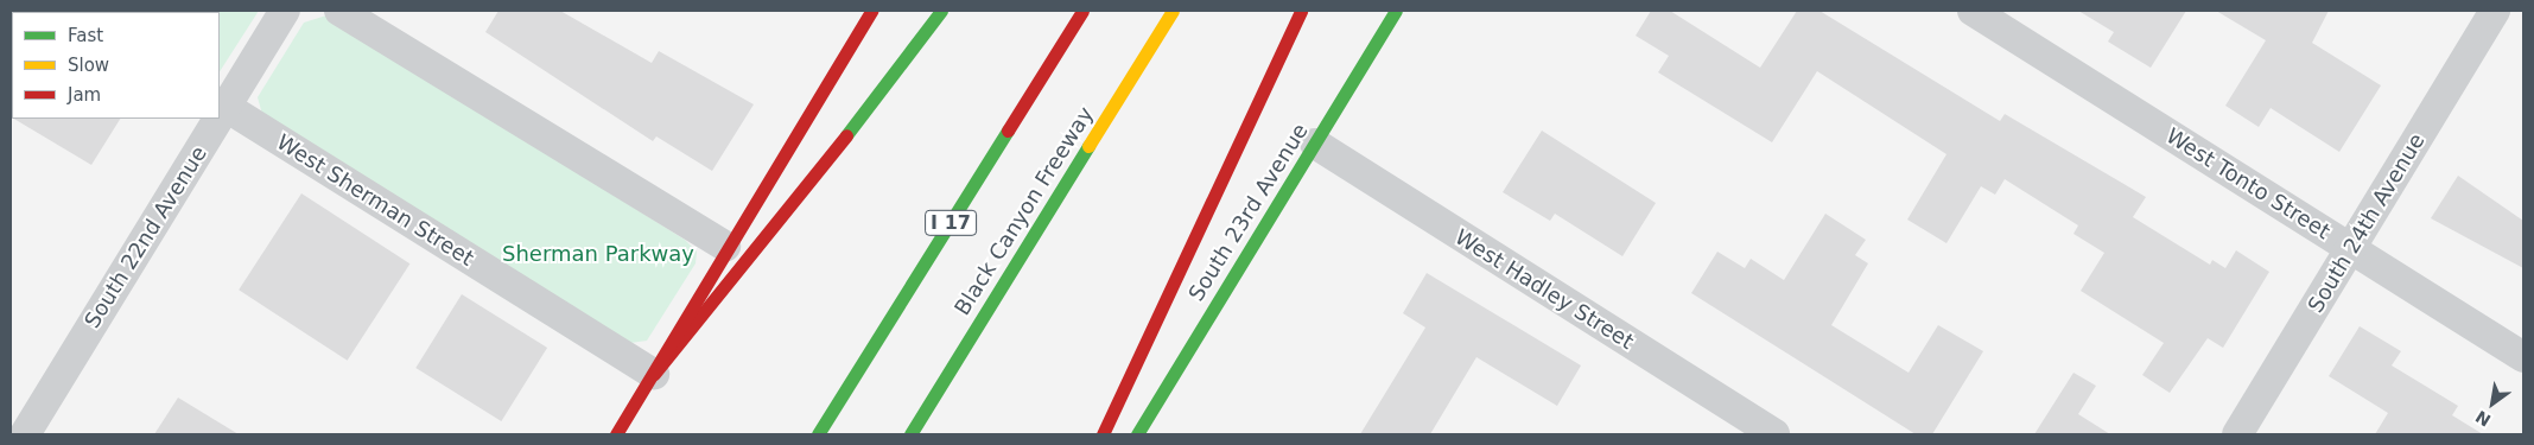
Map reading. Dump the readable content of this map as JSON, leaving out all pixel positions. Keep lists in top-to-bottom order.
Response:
{
  "streets": {
    "main road": ["Black Canyon Freeway", "South 23rd Avenue", "I 17"],
    "street": [
      "West Tonto Street",
      "West Sherman Street",
      "South 24th Avenue",
      "South 22nd Avenue",
      "West Hadley Street"
    ]
  },
  "crossings": [
    ["West Tonto Street", "South 24th Avenue"],
    ["West Sherman Street", "South 22nd Avenue"],
    ["South 23rd Avenue", "West Hadley Street"]
  ],
  "parks": ["Sherman Parkway"],
  "legend": ["Fast", "Slow", "Jam"],
  "north": "bottom left"
}
